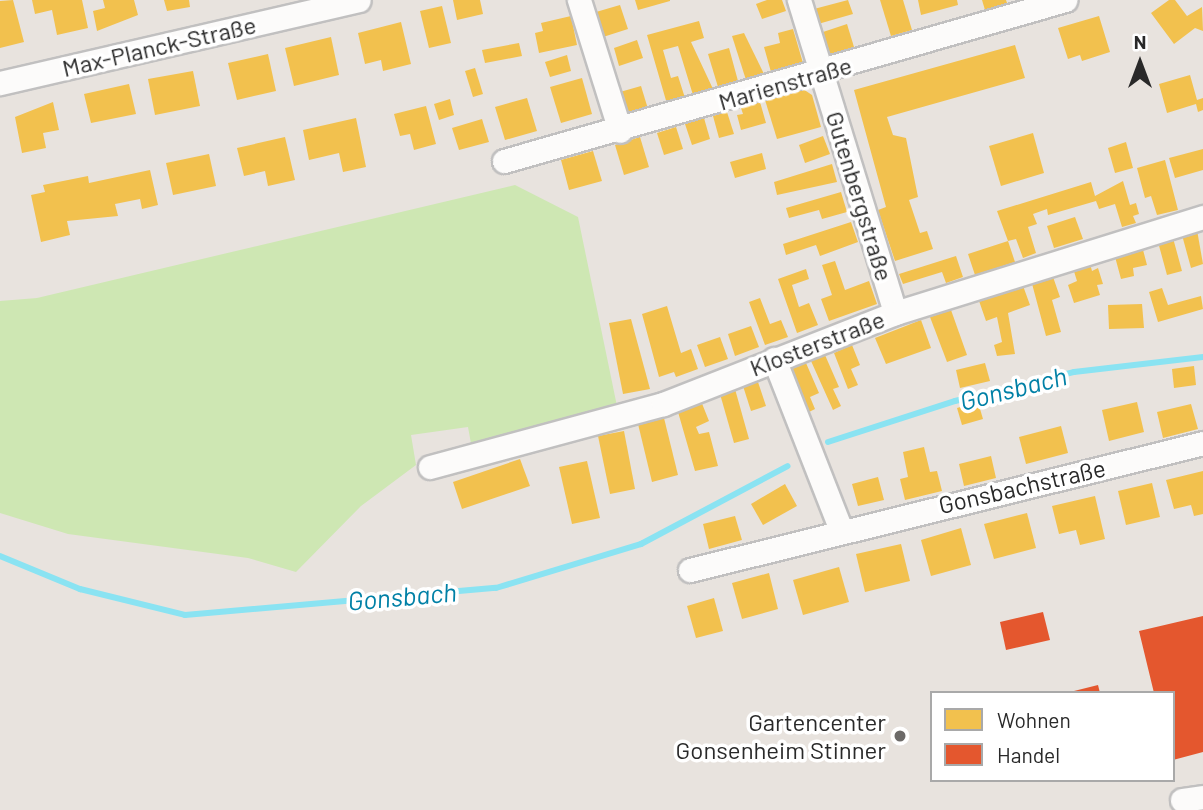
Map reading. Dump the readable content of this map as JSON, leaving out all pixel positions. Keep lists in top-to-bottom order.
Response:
{
  "streets": {
    "street": [
      "Max-Planck-Straße",
      "Marienstraße",
      "Gutenbergstraße",
      "Klosterstraße",
      "Gonsbachstraße"
    ]
  },
  "crossings": [
    ["Marienstraße", "Gutenbergstraße"],
    ["Gutenbergstraße", "Klosterstraße"]
  ],
  "water": ["Gonsbach"],
  "places": ["Gartencenter Gonsenheim Stinner"],
  "legend": ["Wohnen", "Handel"],
  "north": "top"
}
